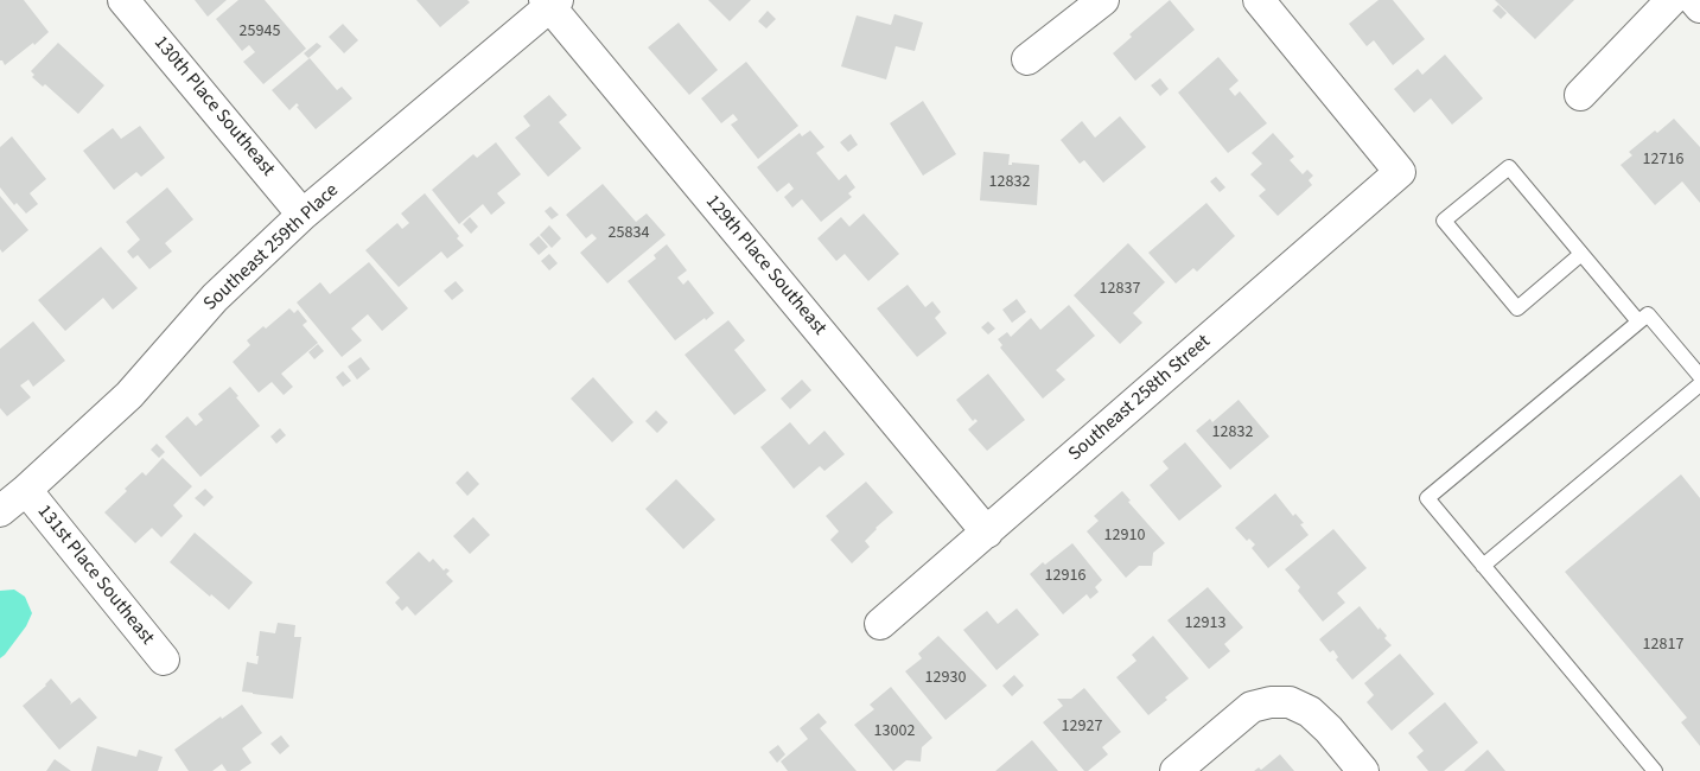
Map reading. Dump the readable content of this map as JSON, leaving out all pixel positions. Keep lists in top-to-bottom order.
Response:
{
  "streets": {
    "street": [
      "130th Place Southeast",
      "Southeast 259th Place",
      "129th Place Southeast",
      "Southeast 258th Street",
      "131st Place Southeast"
    ]
  },
  "crossings": [
    ["130th Place Southeast", "Southeast 259th Place"],
    ["Southeast 259th Place", "129th Place Southeast"],
    ["Southeast 259th Place", "131st Place Southeast"],
    ["129th Place Southeast", "Southeast 258th Street"]
  ],
  "house_numbers": [
    "25945",
    "12716",
    "12832",
    "25834",
    "12837",
    "12832",
    "12910",
    "12916",
    "12913",
    "12817",
    "12930",
    "12927",
    "13002"
  ]
}
